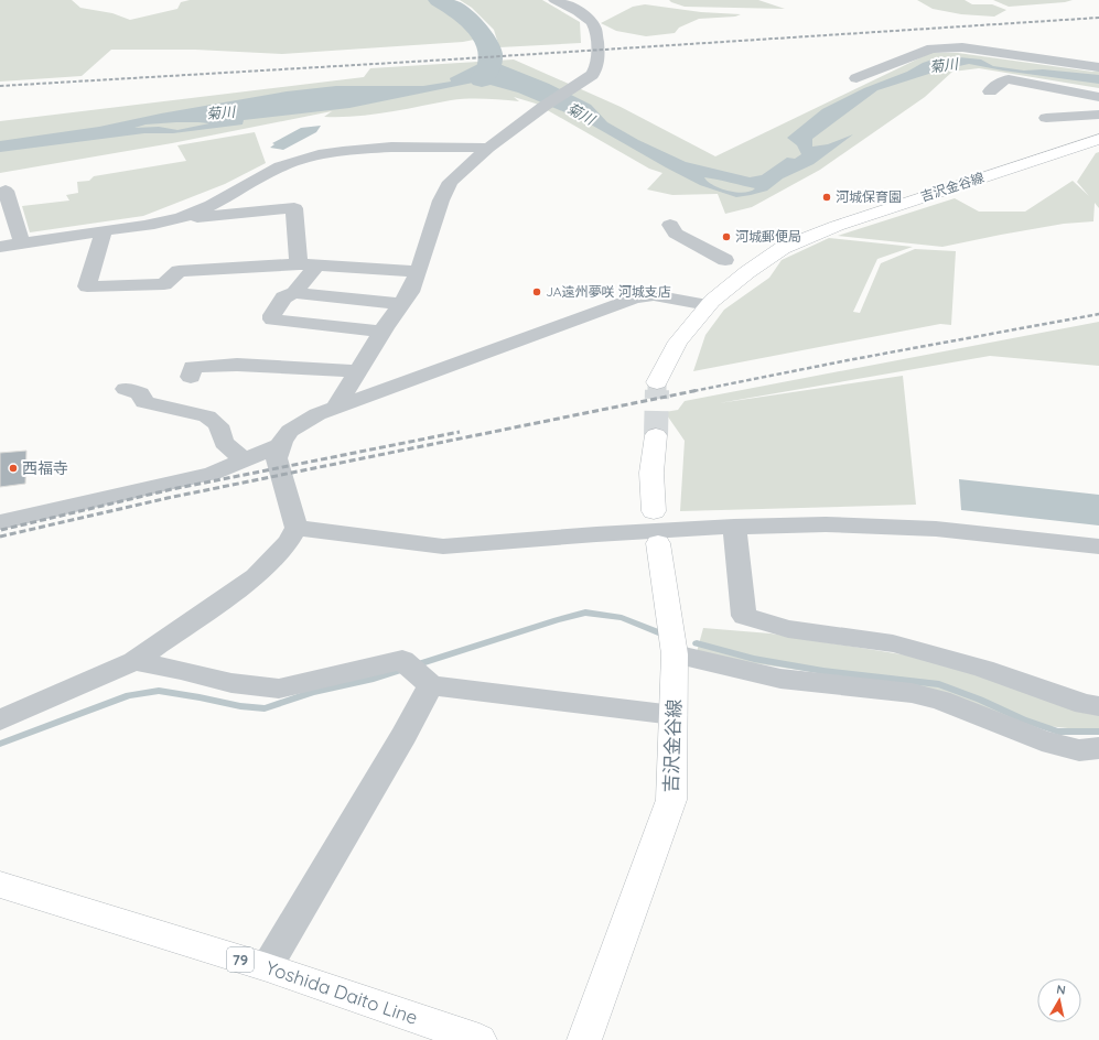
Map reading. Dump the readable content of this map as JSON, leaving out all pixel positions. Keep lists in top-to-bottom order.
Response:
{
  "streets": {
    "main road": ["吉沢金谷線", "79", "Yoshida Daito Line"]
  },
  "water": ["菊川"],
  "places": [
    "河城保育園",
    "河城郵便局",
    "JA遠州夢咲 河城支店",
    "西福寺"
  ],
  "north": "top"
}
